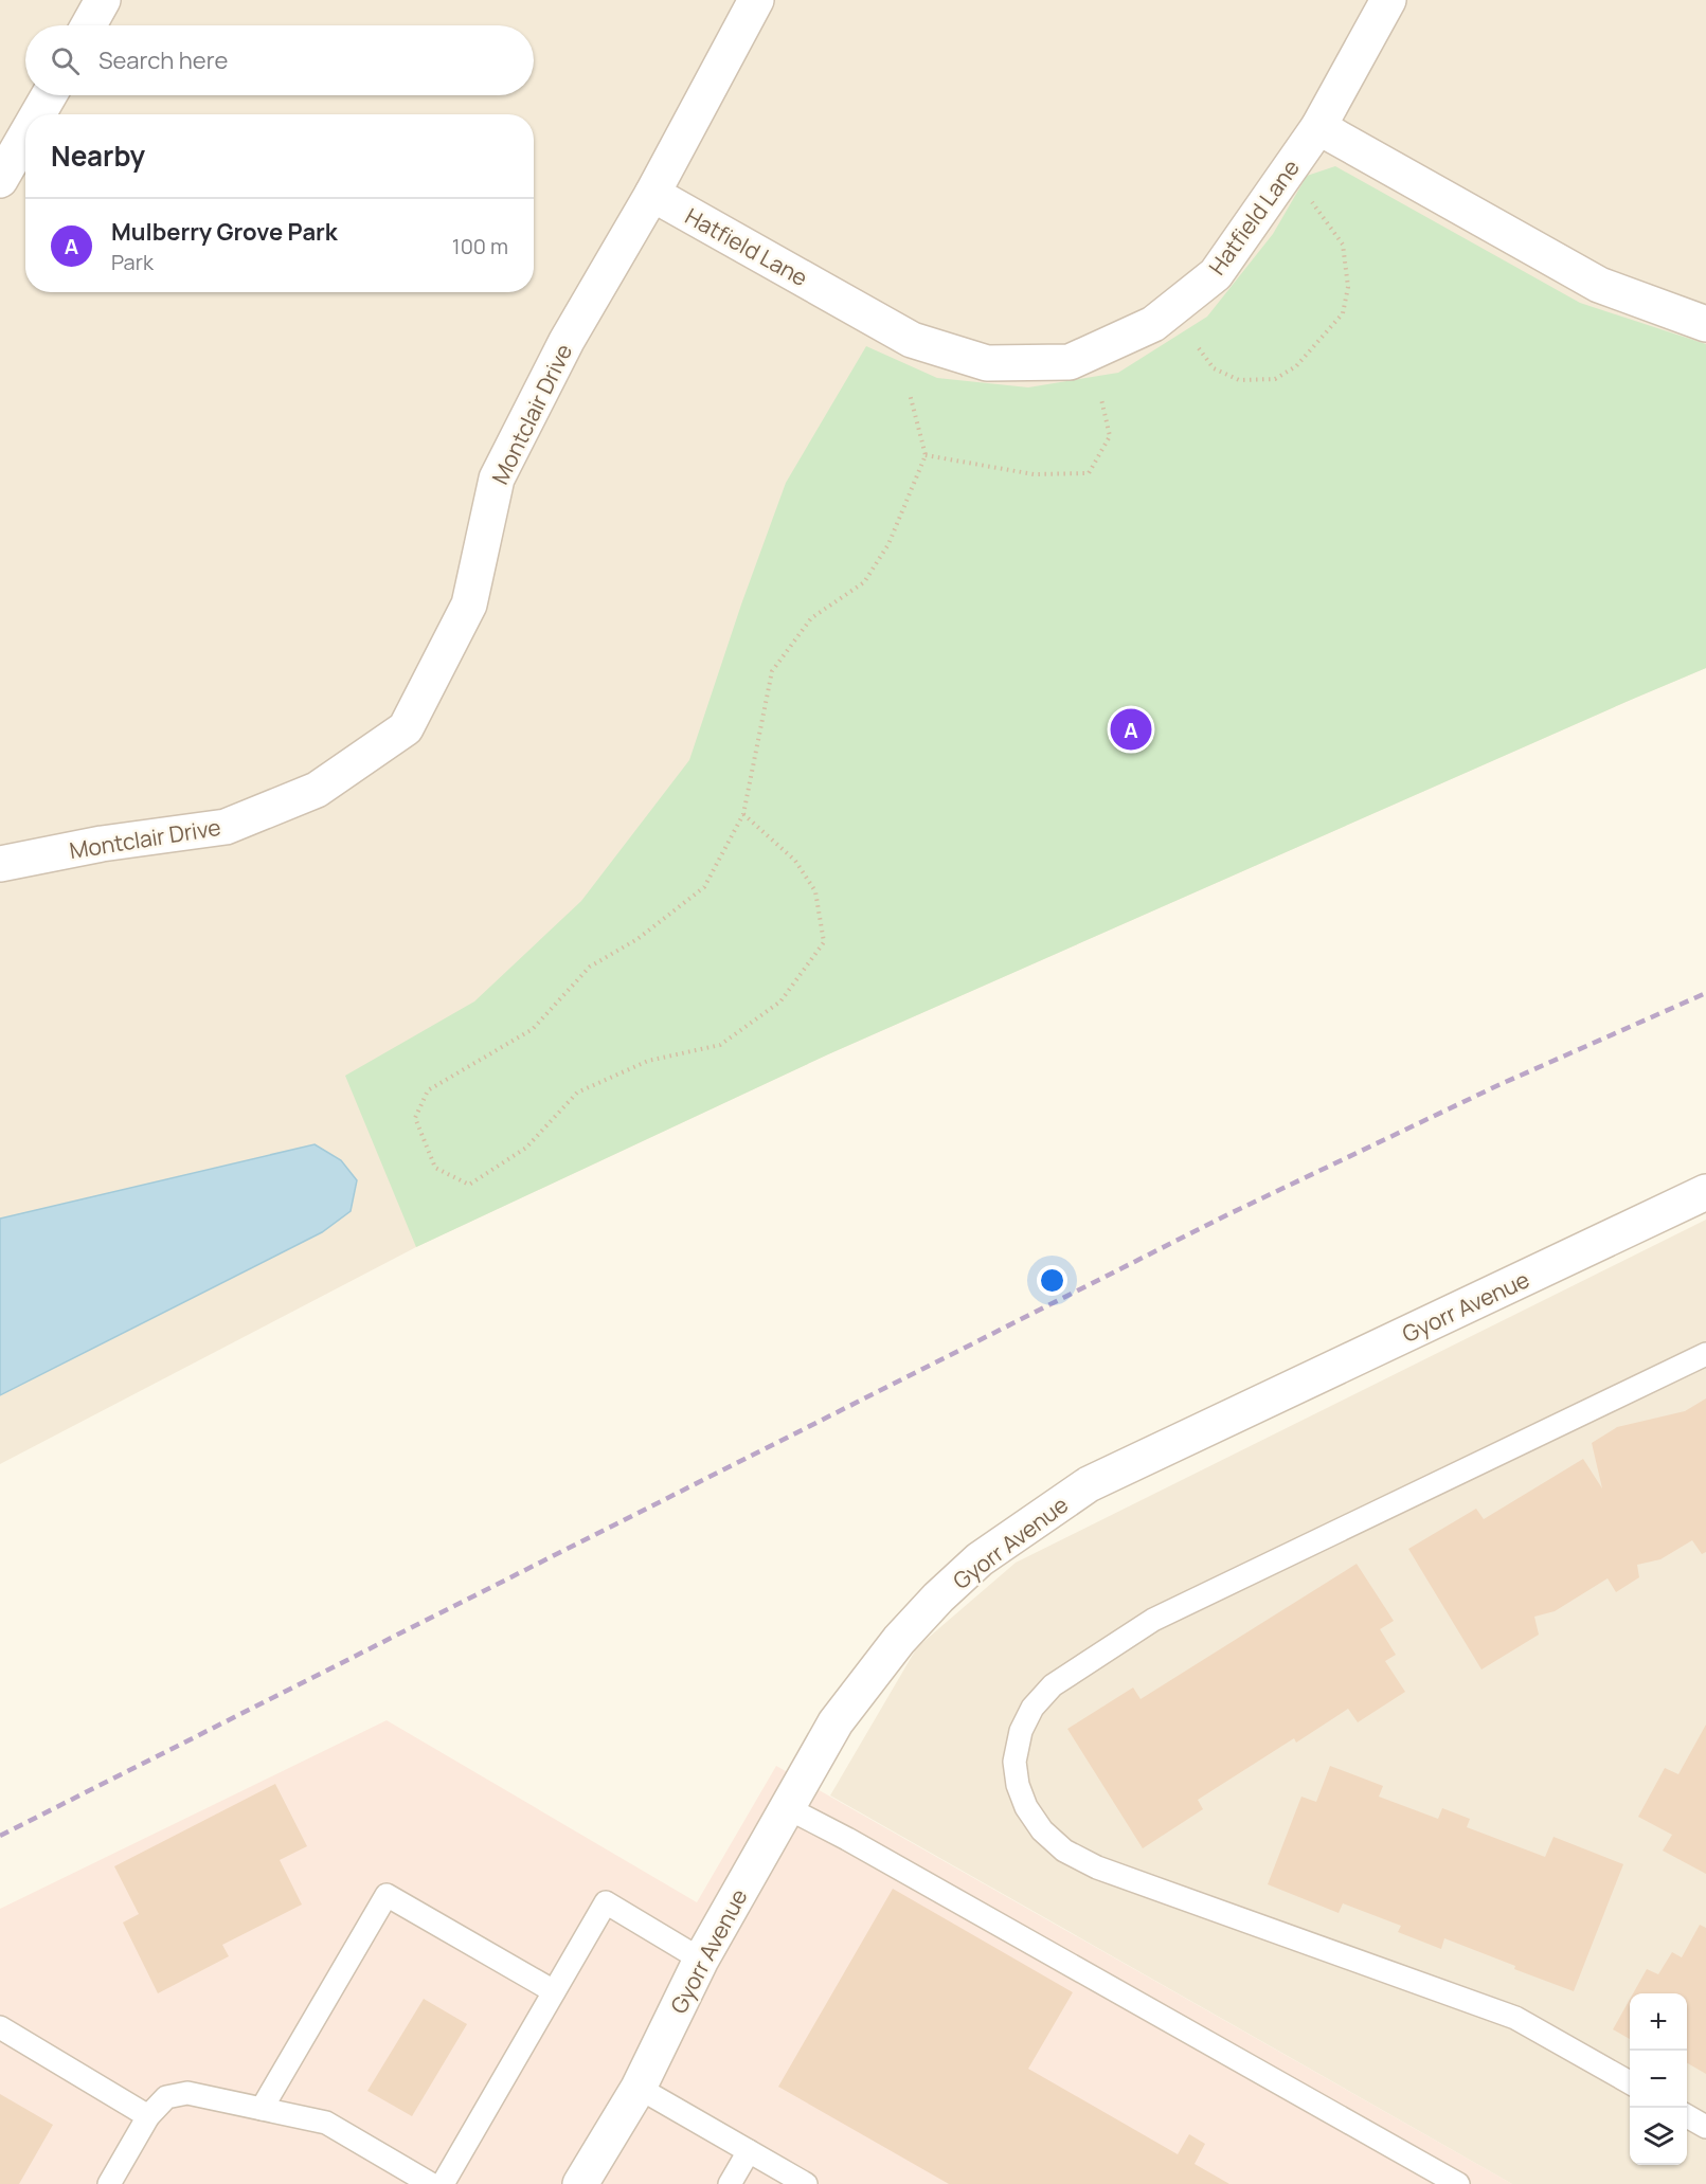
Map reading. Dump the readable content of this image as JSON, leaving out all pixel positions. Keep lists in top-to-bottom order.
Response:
{
  "streets": {
    "street": ["Hatfield Lane", "Montclair Drive", "Gyorr Avenue"]
  },
  "crossings": [
    ["Hatfield Lane", "Montclair Drive"]
  ],
  "page": {
    "search": "Search here",
    "heading": "Nearby",
    "list": [
      {
        "mark": "A",
        "name": "Mulberry Grove Park",
        "note": "Park",
        "value": "100 m"
      }
    ],
    "pins": "A",
    "map_buttons": ["+", "−"]
  }
}
